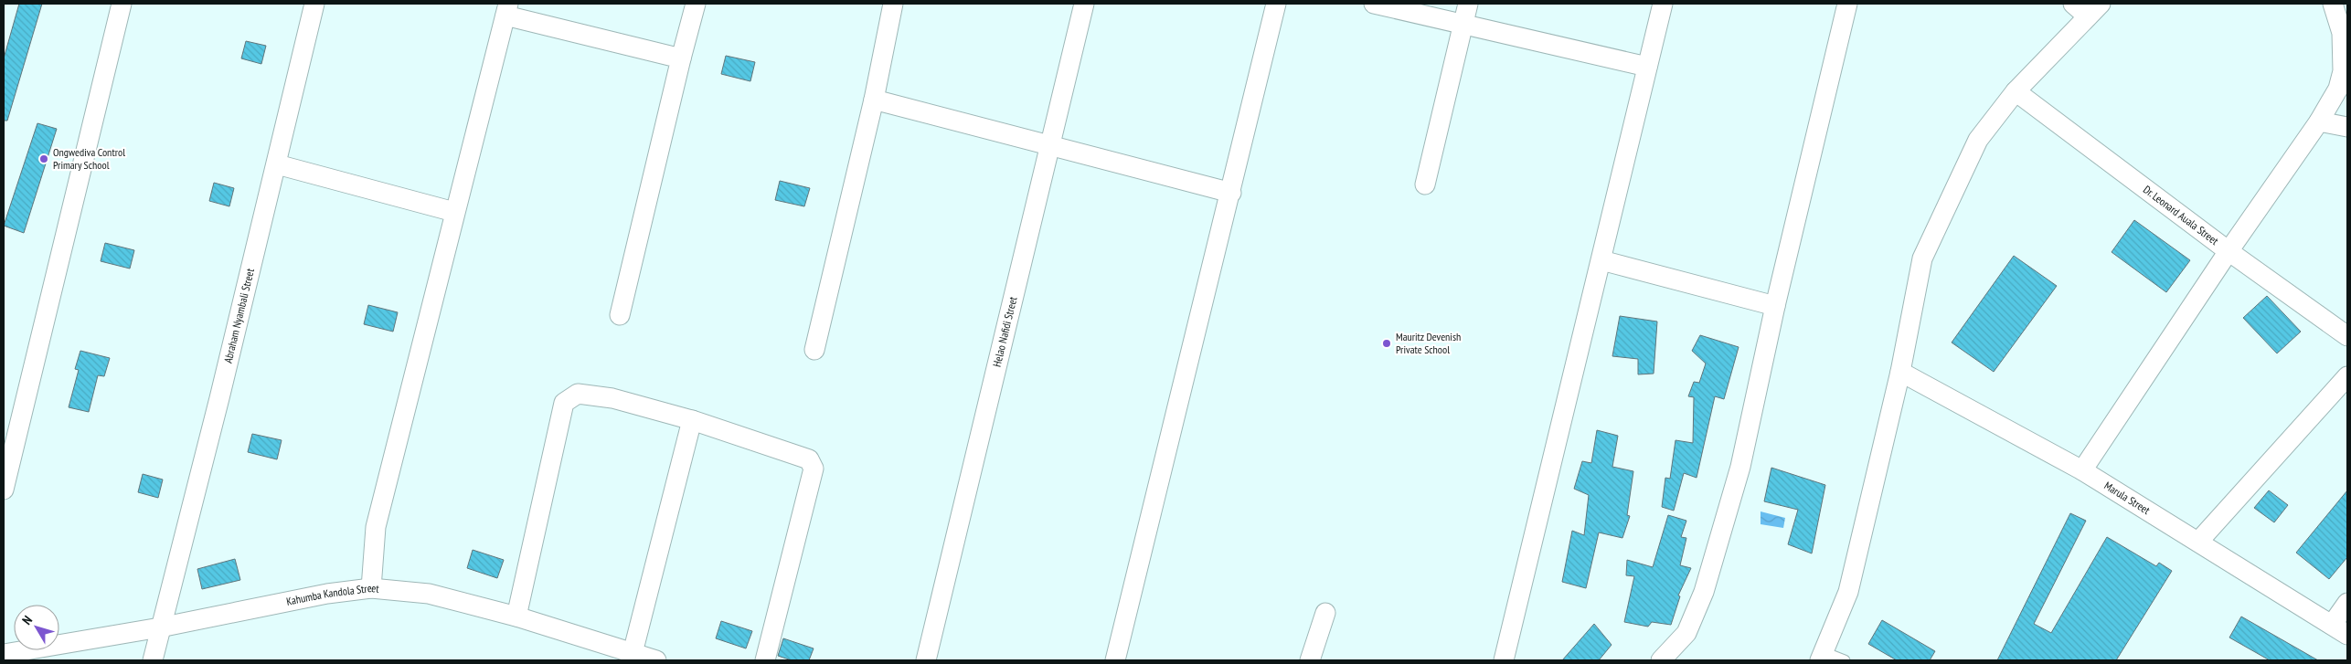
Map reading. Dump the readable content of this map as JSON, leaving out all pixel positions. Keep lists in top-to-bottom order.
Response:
{
  "streets": {
    "street": [
      "Dr. Leonard Auala Street",
      "Abraham Nyambali Street",
      "Helao Nafidi Street",
      "Marula Street",
      "Kahumba Kandola Street"
    ]
  },
  "crossings": [
    ["Abraham Nyambali Street", "Kahumba Kandola Street"]
  ],
  "places": ["Ongwediva Control Primary School", "Mauritz Devenish Private School"],
  "north": "top left"
}
